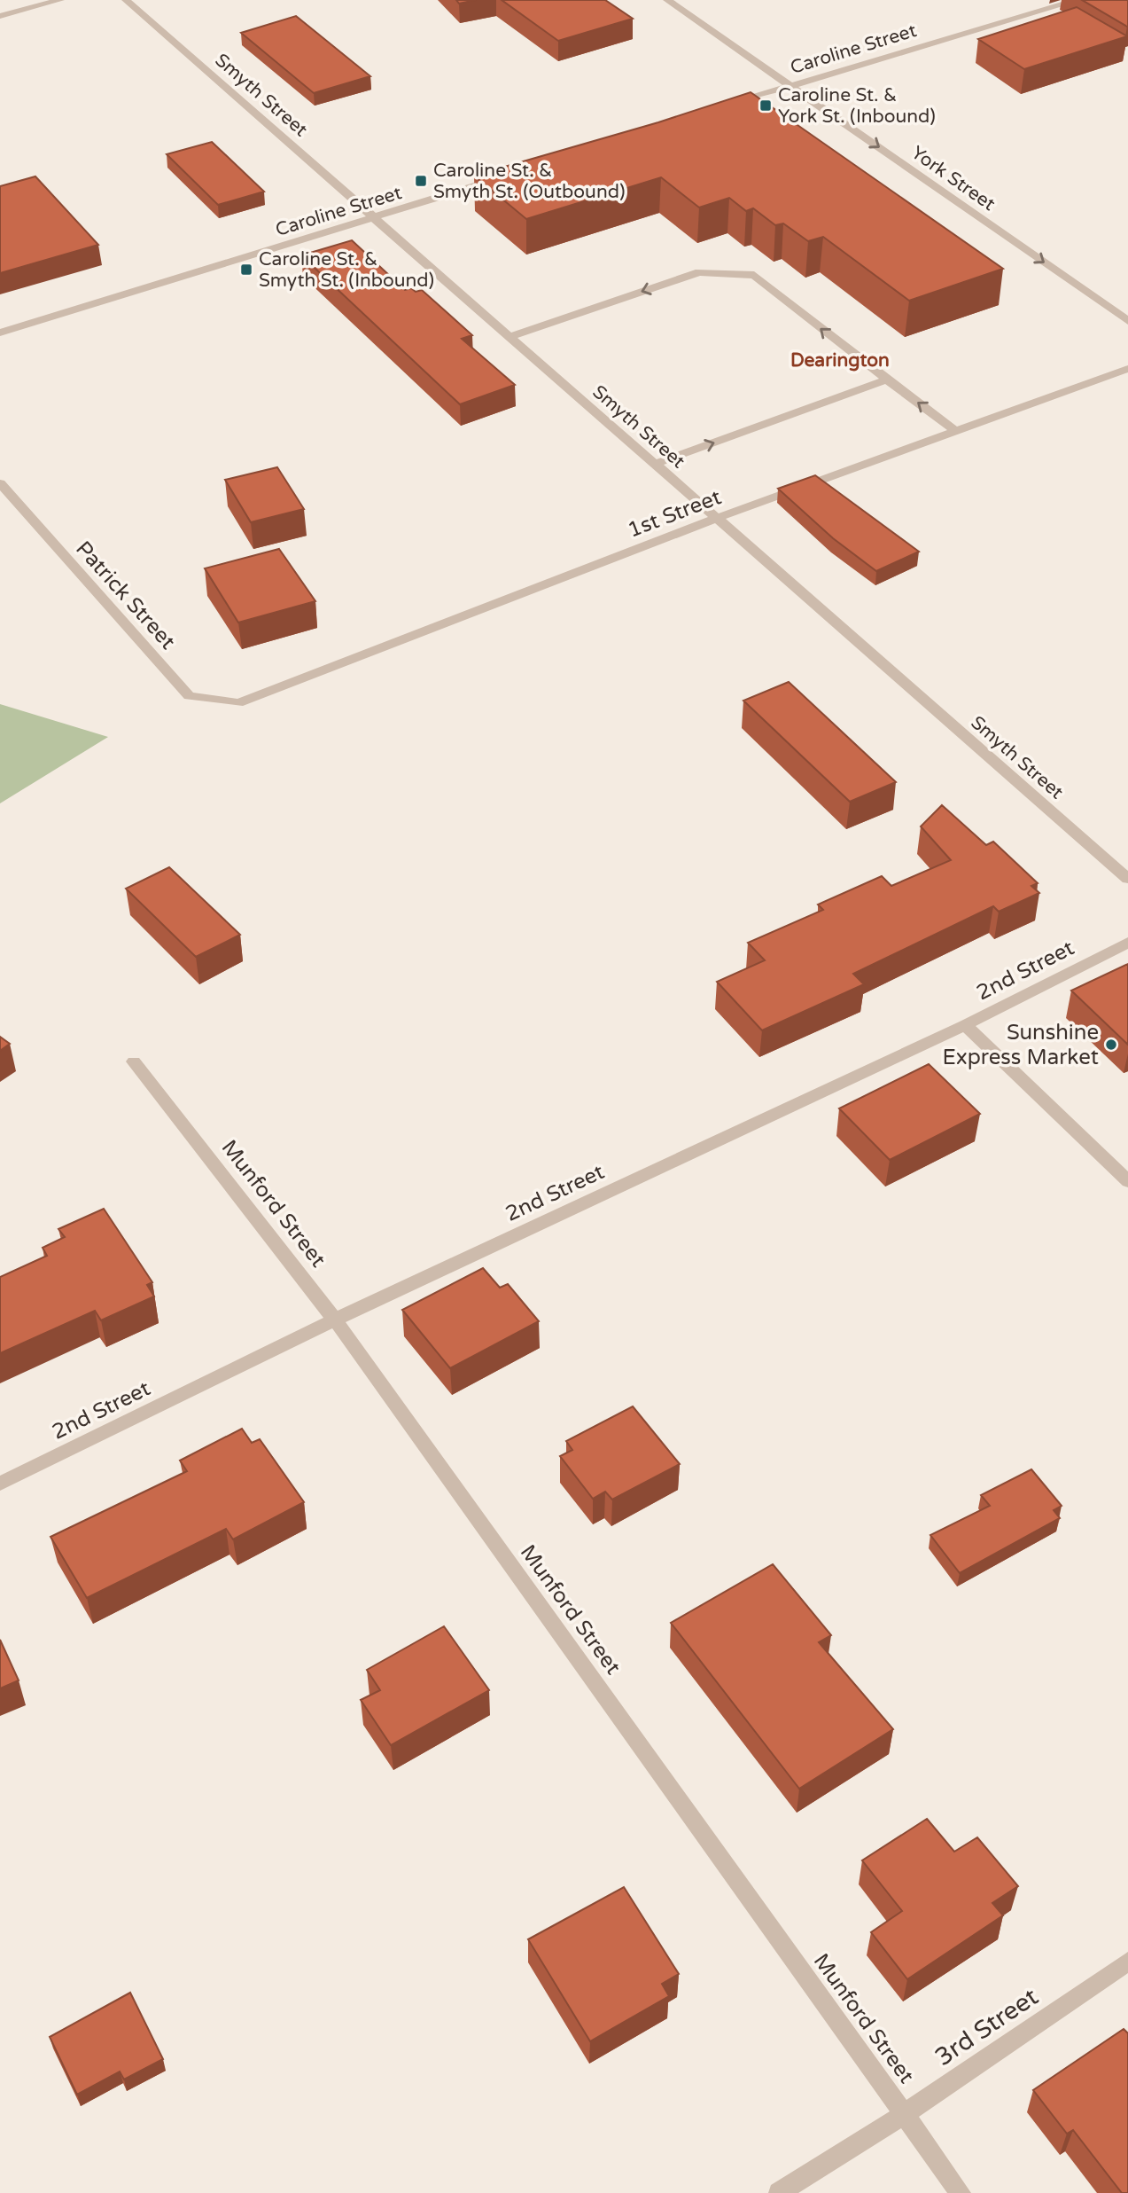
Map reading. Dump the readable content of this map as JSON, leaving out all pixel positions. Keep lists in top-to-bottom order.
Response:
{
  "streets": {
    "street": [
      "Caroline Street",
      "Smyth Street",
      "York Street",
      "1st Street",
      "Patrick Street",
      "2nd Street",
      "Munford Street",
      "3rd Street"
    ]
  },
  "crossings": [
    ["Caroline Street", "Smyth Street"],
    ["Caroline Street", "York Street"],
    ["Smyth Street", "1st Street"],
    ["1st Street", "Patrick Street"],
    ["2nd Street", "Munford Street"],
    ["Munford Street", "3rd Street"]
  ],
  "one_way": ["York Street"],
  "districts": ["Dearington"],
  "places": {
    "transit": ["Caroline St. & York St. (Inbound)", "Caroline St. & Smyth St. (Outbound)", "Caroline St. & Smyth St. (Inbound)"],
    "other": ["Sunshine Express Market"]
  }
}
